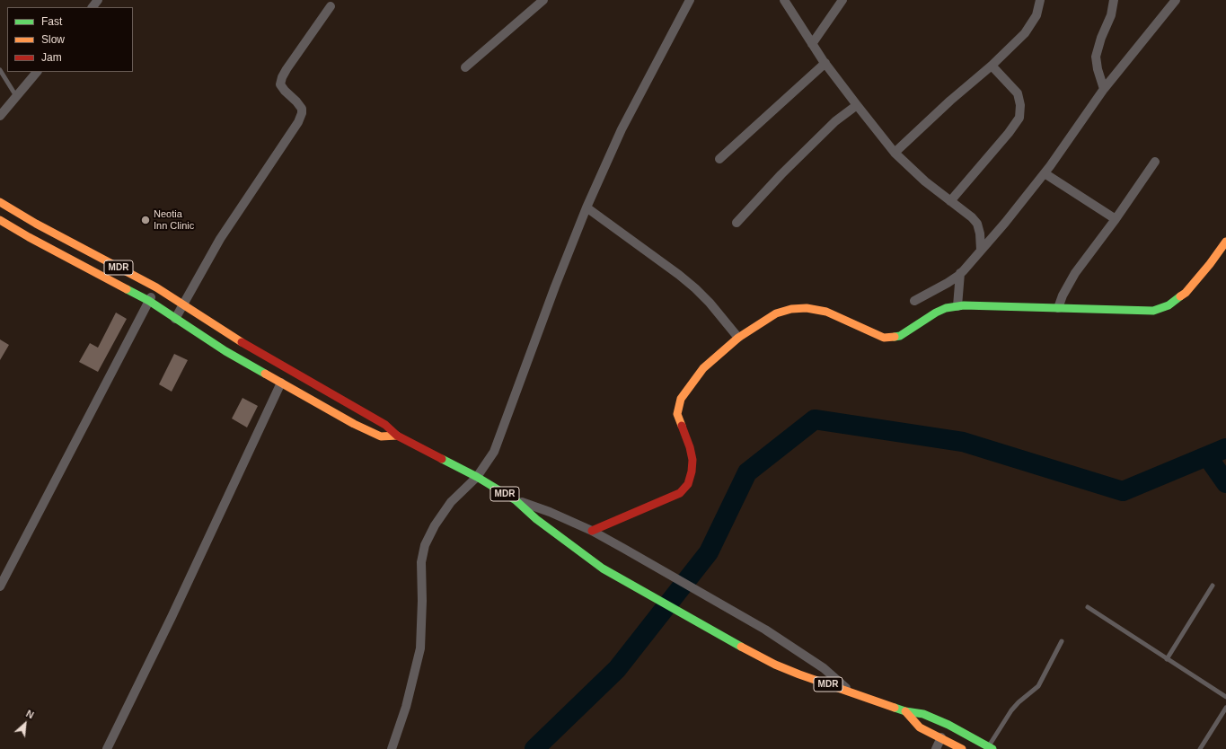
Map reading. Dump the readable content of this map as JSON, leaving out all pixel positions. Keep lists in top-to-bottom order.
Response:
{
  "streets": {
    "main road": ["MDR"]
  },
  "places": ["Neotia Inn Clinic"],
  "legend": ["Fast", "Slow", "Jam"],
  "north": "top right"
}
